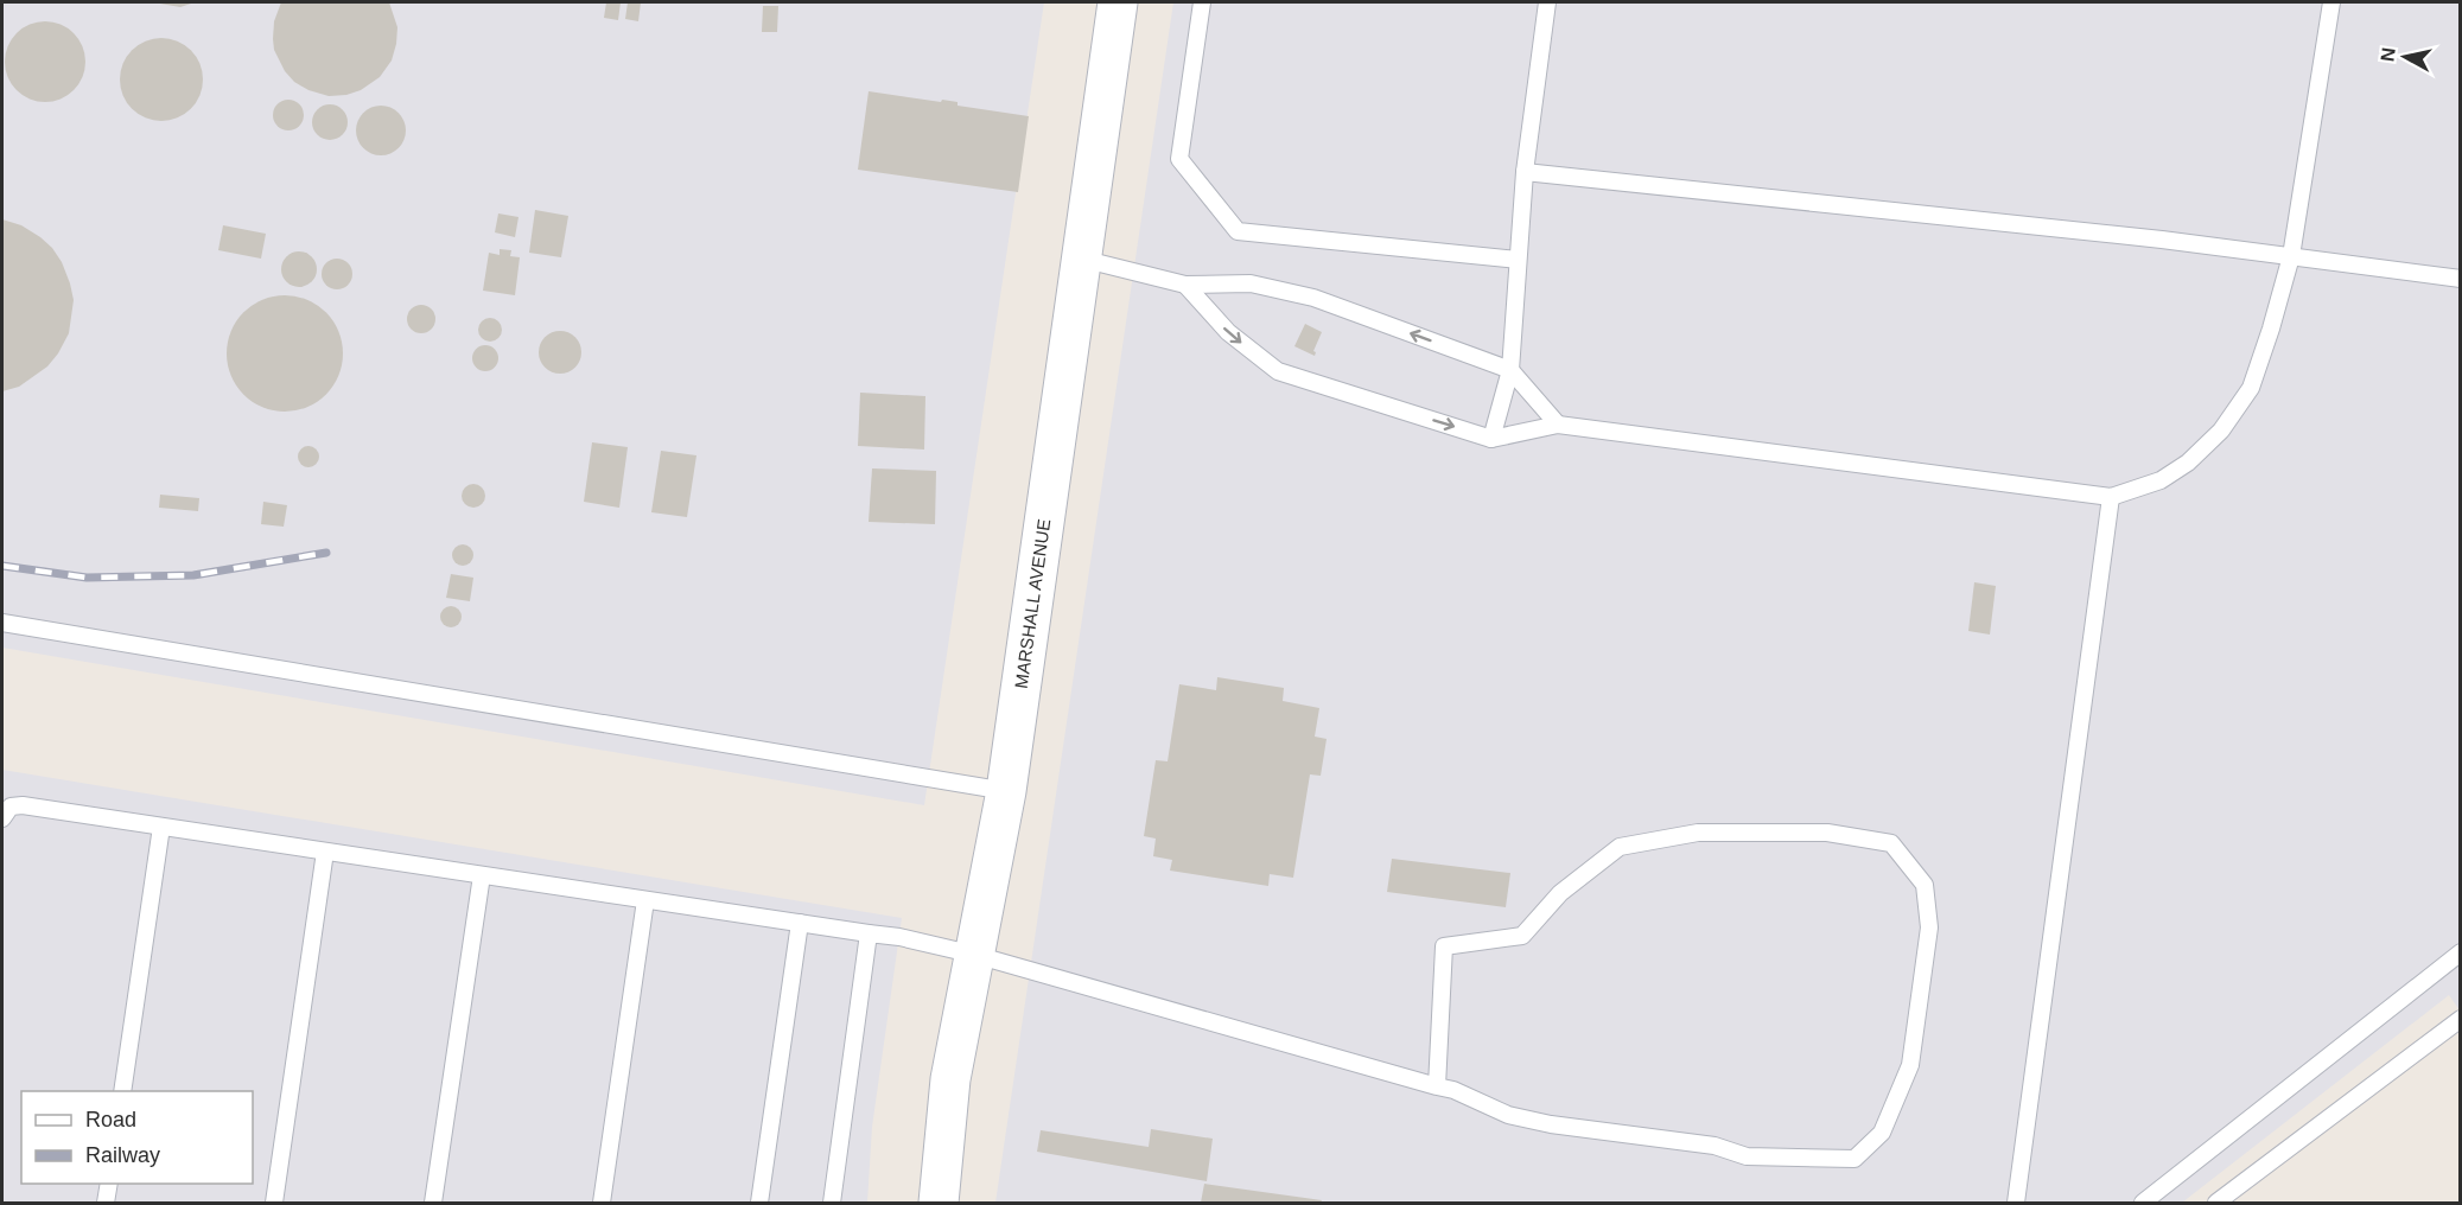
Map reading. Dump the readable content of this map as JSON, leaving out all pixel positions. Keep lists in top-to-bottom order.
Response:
{
  "streets": {
    "street": ["MARSHALL AVENUE"]
  },
  "legend": ["Road", "Railway"],
  "north": "left"
}
